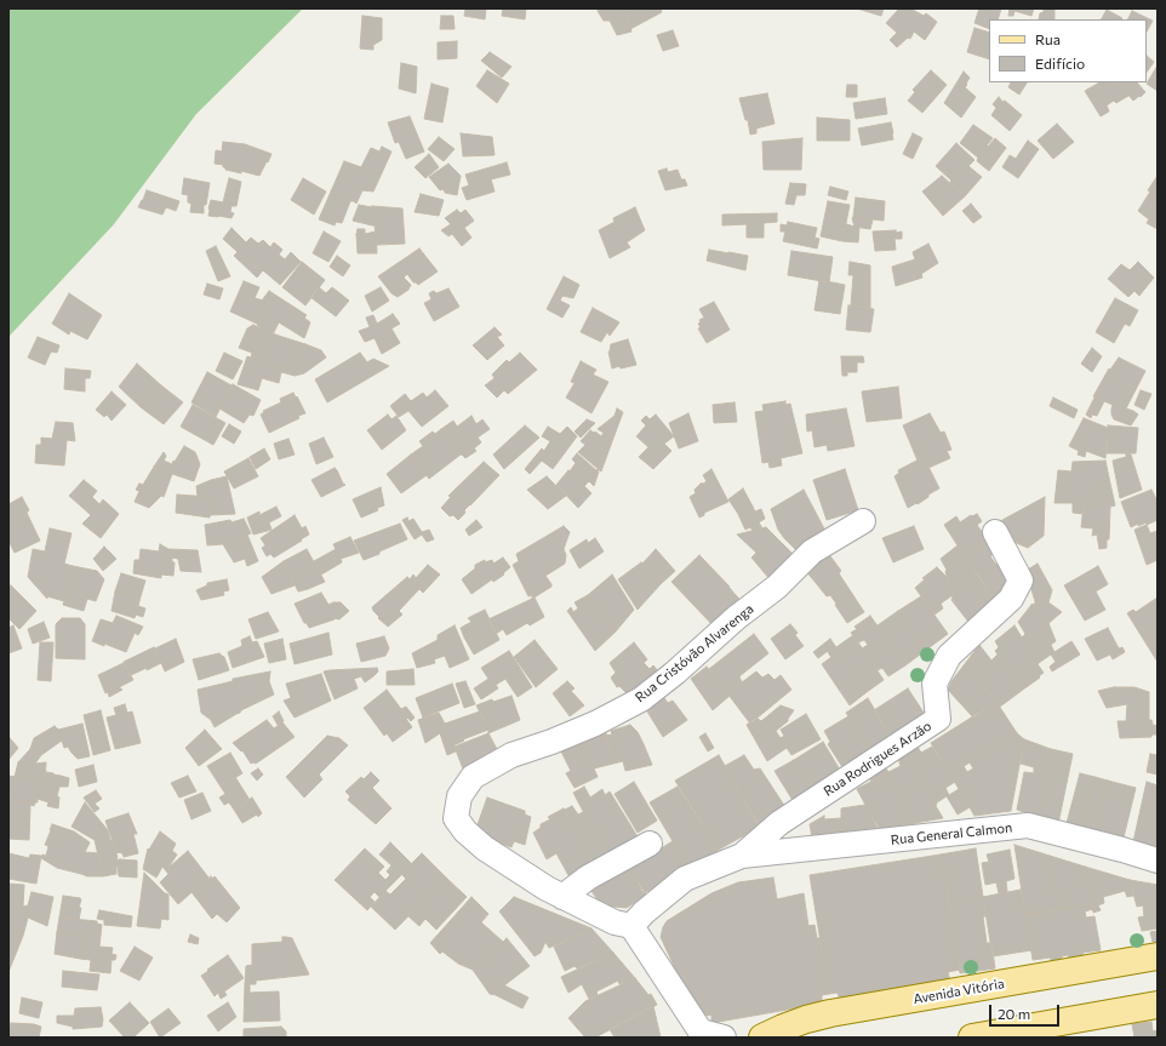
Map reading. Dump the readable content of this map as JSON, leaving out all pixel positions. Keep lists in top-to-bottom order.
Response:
{
  "streets": {
    "main road": ["Avenida Vitória"],
    "street": ["Rua Cristóvão Alvarenga", "Rua Rodrigues Arzão", "Rua General Calmon"]
  },
  "crossings": [
    ["Rua Rodrigues Arzão", "Rua General Calmon"]
  ],
  "legend": ["Rua", "Edifício"],
  "scale_bar": "20 m"
}
